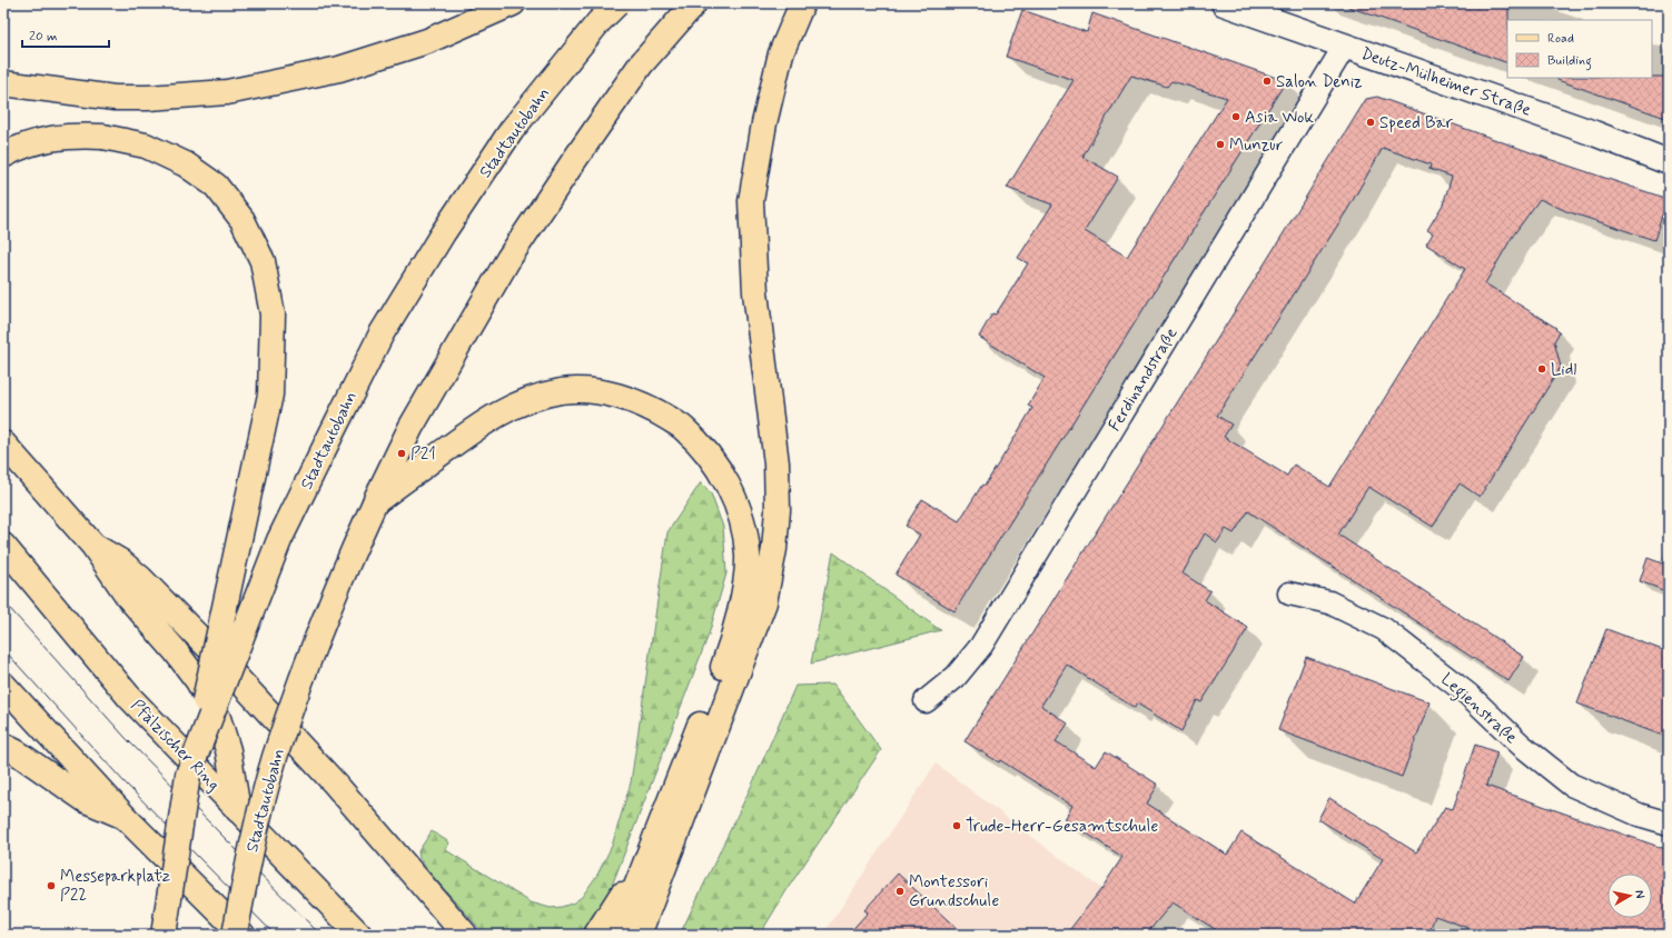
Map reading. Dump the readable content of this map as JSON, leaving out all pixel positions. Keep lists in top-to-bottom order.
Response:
{
  "streets": {
    "main road": ["Stadtautobahn", "Pfälzischer Ring"],
    "street": ["Deutz-Mülheimer Straße", "Ferdinandstraße", "Legienstraße"]
  },
  "crossings": [
    ["Deutz-Mülheimer Straße", "Ferdinandstraße"]
  ],
  "places": [
    "Salon Deniz",
    "Asia Wok",
    "Speed Bar",
    "Munzur",
    "Lidl",
    "P21",
    "Trude-Herr-Gesamtschule",
    "Messeparkplatz P22",
    "Montessori Grundschule"
  ],
  "legend": ["Road", "Building"],
  "scale_bar": "20 m",
  "north": "right"
}
